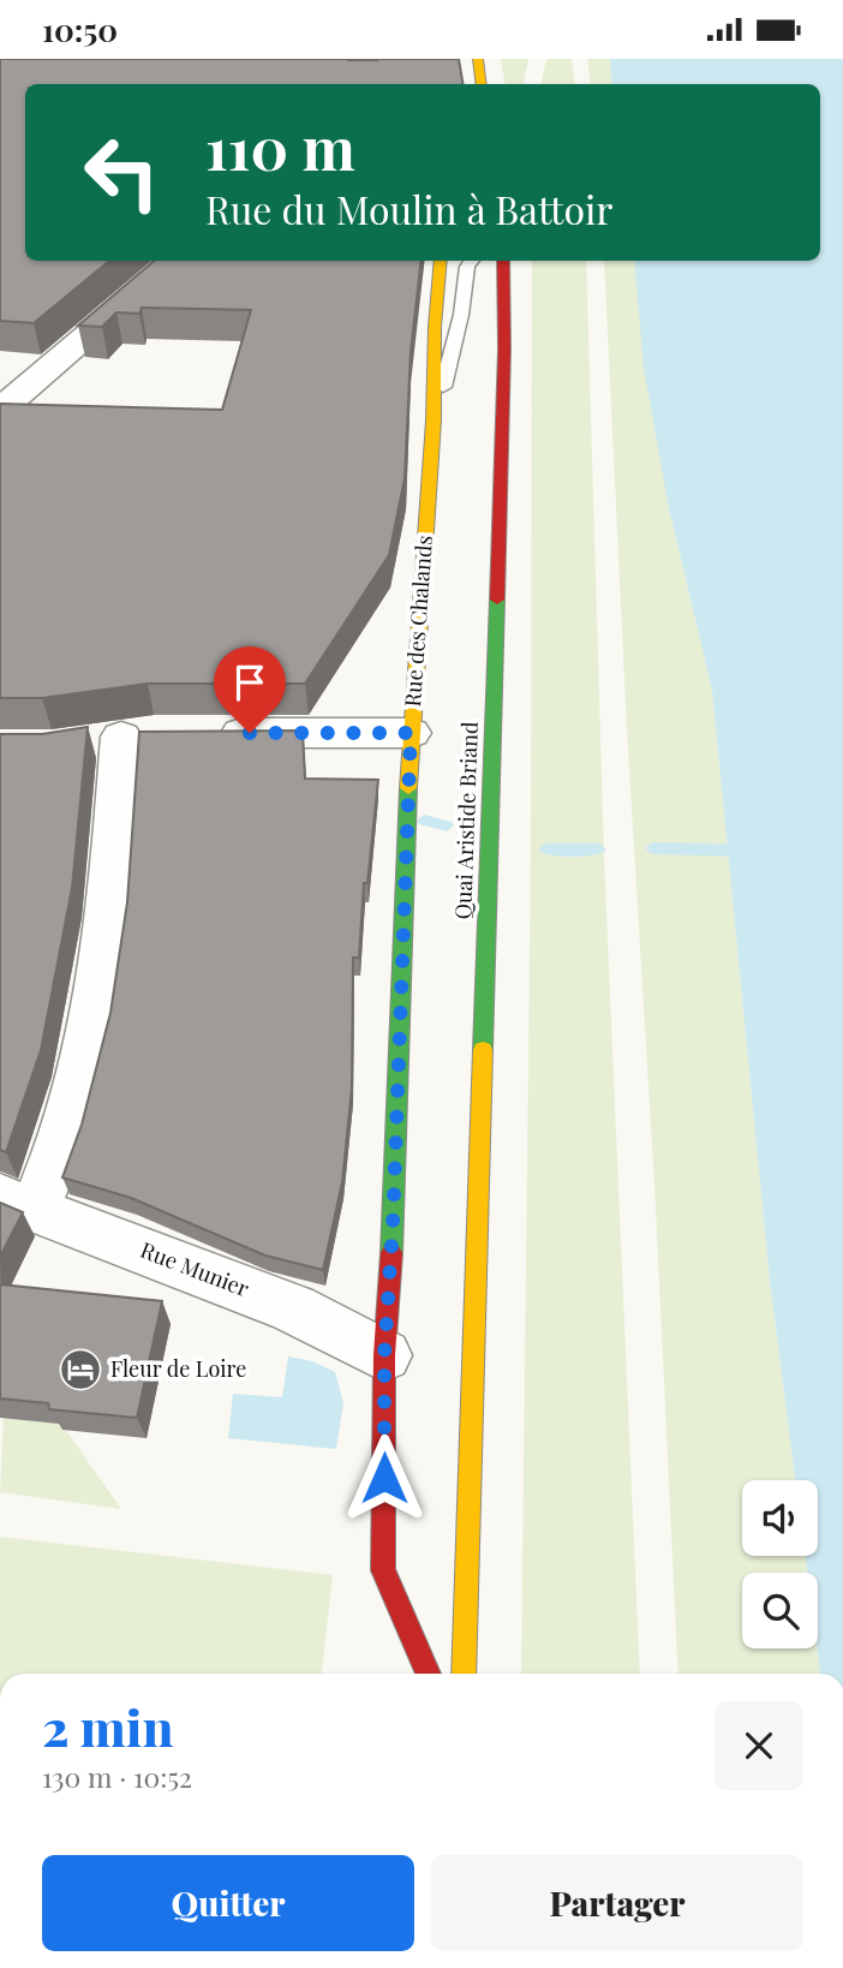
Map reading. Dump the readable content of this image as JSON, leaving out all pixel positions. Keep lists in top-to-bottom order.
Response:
{
  "streets": {
    "main road": ["Rue des Chalands", "Quai Aristide Briand"],
    "street": ["Rue Munier"]
  },
  "crossings": [
    ["Rue des Chalands", "Rue Munier"]
  ],
  "places": {
    "hotel": ["Fleur de Loire"]
  },
  "page": {
    "status": "10:50",
    "turn": ["110 m", "Rue du Moulin à Battoir"],
    "heading": ["2 min", "130 m · 10:52"],
    "buttons": ["Quitter", "Partager"]
  }
}
